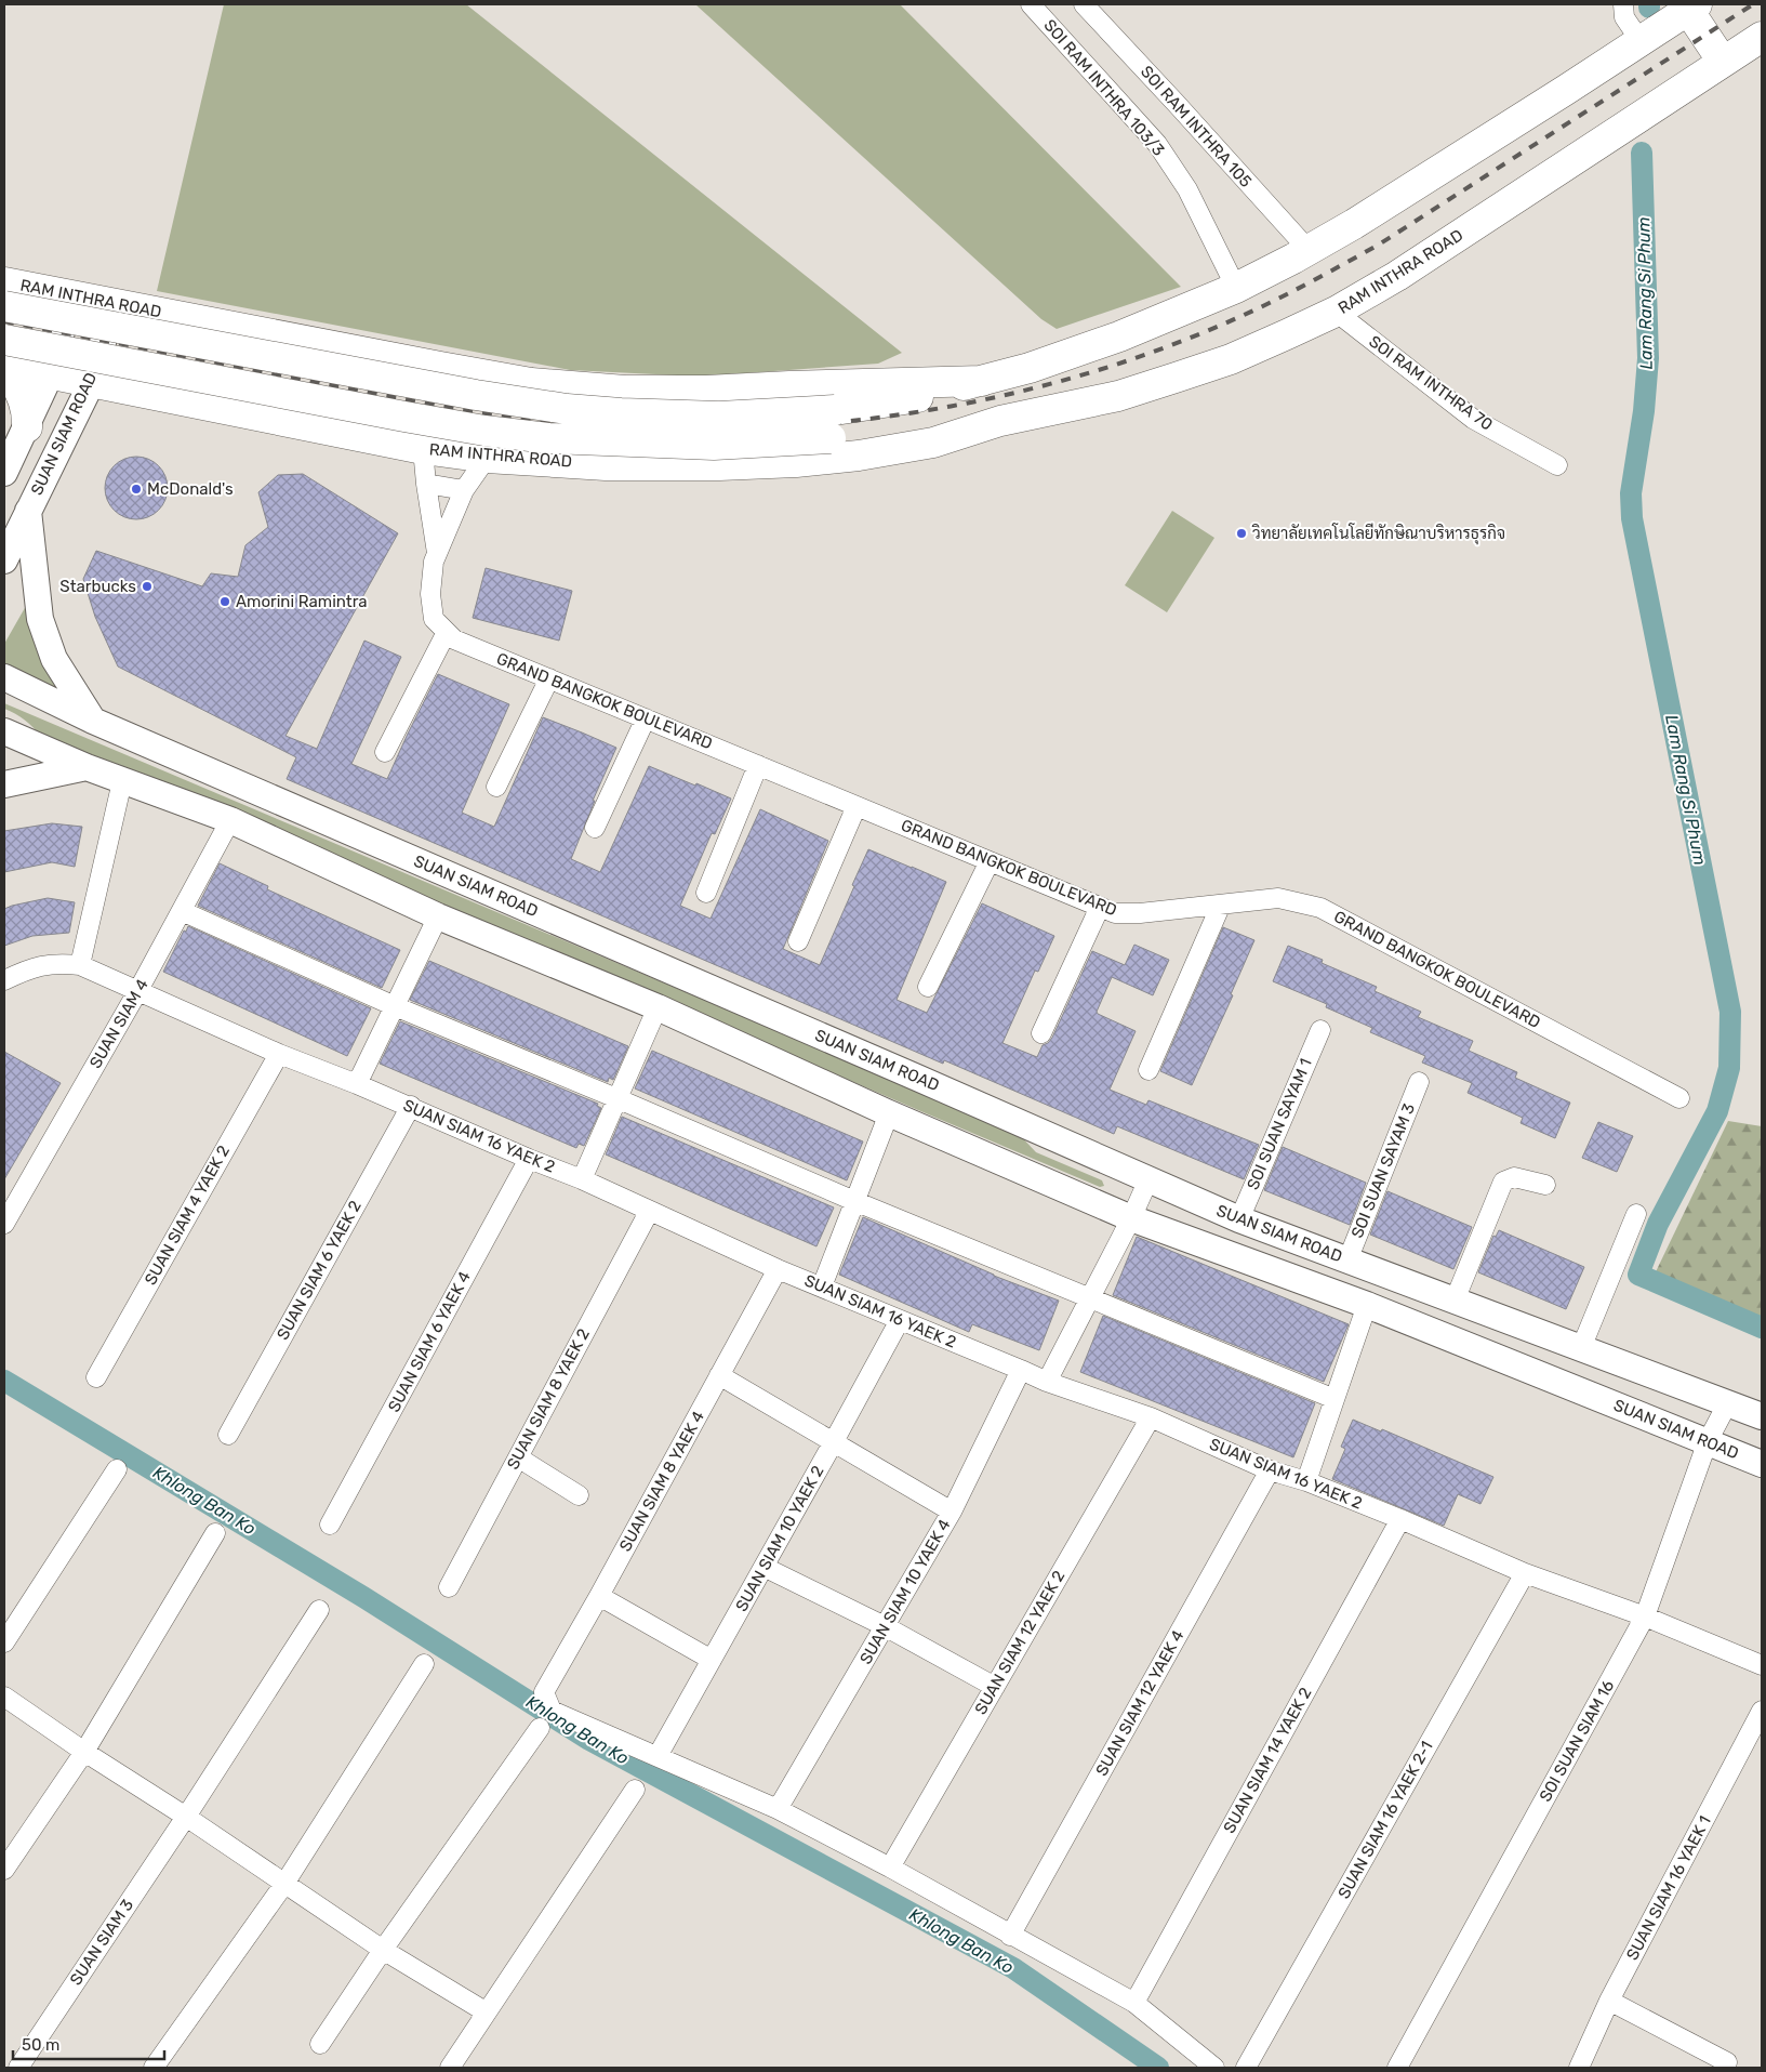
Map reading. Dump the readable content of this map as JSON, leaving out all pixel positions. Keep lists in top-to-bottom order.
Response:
{
  "streets": {
    "highway": ["RAM INTHRA ROAD"],
    "street": [
      "SOI RAM INTHRA 103/3",
      "SOI RAM INTHRA 105",
      "SOI RAM INTHRA 70",
      "SUAN SIAM ROAD",
      "GRAND BANGKOK BOULEVARD",
      "SUAN SIAM 4",
      "SOI SUAN SAYAM 1",
      "SUAN SIAM 16 YAEK 2",
      "SOI SUAN SAYAM 3",
      "SUAN SIAM 4 YAEK 2",
      "SUAN SIAM 6 YAEK 2",
      "SUAN SIAM 6 YAEK 4",
      "SUAN SIAM 8 YAEK 2",
      "SUAN SIAM 8 YAEK 4",
      "SUAN SIAM 10 YAEK 2",
      "SUAN SIAM 10 YAEK 4",
      "SUAN SIAM 12 YAEK 2",
      "SUAN SIAM 12 YAEK 4",
      "SOI SUAN SIAM 16",
      "SUAN SIAM 14 YAEK 2",
      "SUAN SIAM 16 YAEK 2-1",
      "SUAN SIAM 16 YAEK 1",
      "SUAN SIAM 3"
    ]
  },
  "crossings": [
    ["SOI RAM INTHRA 103/3", "RAM INTHRA ROAD"],
    ["SOI RAM INTHRA 105", "RAM INTHRA ROAD"],
    ["RAM INTHRA ROAD", "SOI RAM INTHRA 70"],
    ["RAM INTHRA ROAD", "SUAN SIAM ROAD"],
    ["RAM INTHRA ROAD", "GRAND BANGKOK BOULEVARD"],
    ["SUAN SIAM ROAD", "SUAN SIAM 4"],
    ["SUAN SIAM ROAD", "SOI SUAN SAYAM 1"],
    ["SUAN SIAM ROAD", "SOI SUAN SAYAM 3"],
    ["SUAN SIAM ROAD", "SOI SUAN SIAM 16"],
    ["SUAN SIAM 4", "SUAN SIAM 16 YAEK 2"],
    ["SUAN SIAM 16 YAEK 2", "SUAN SIAM 4 YAEK 2"],
    ["SUAN SIAM 16 YAEK 2", "SUAN SIAM 6 YAEK 2"],
    ["SUAN SIAM 16 YAEK 2", "SUAN SIAM 6 YAEK 4"],
    ["SUAN SIAM 16 YAEK 2", "SUAN SIAM 8 YAEK 2"],
    ["SUAN SIAM 16 YAEK 2", "SUAN SIAM 8 YAEK 4"],
    ["SUAN SIAM 16 YAEK 2", "SUAN SIAM 10 YAEK 2"],
    ["SUAN SIAM 16 YAEK 2", "SUAN SIAM 10 YAEK 4"],
    ["SUAN SIAM 16 YAEK 2", "SUAN SIAM 12 YAEK 2"],
    ["SUAN SIAM 16 YAEK 2", "SUAN SIAM 12 YAEK 4"],
    ["SUAN SIAM 16 YAEK 2", "SOI SUAN SIAM 16"],
    ["SUAN SIAM 16 YAEK 2", "SUAN SIAM 14 YAEK 2"],
    ["SUAN SIAM 16 YAEK 2", "SUAN SIAM 16 YAEK 2-1"],
    ["SUAN SIAM 8 YAEK 4", "SUAN SIAM 10 YAEK 2"]
  ],
  "water": ["Lam Rang Si Phum", "Khlong Ban Ko"],
  "places": [
    "McDonald's",
    "วิทยาลัยเทคโนโลยีทักษิณาบริหารธุรกิจ",
    "Starbucks",
    "Amorini Ramintra"
  ],
  "scale_bar": "50 m"
}
